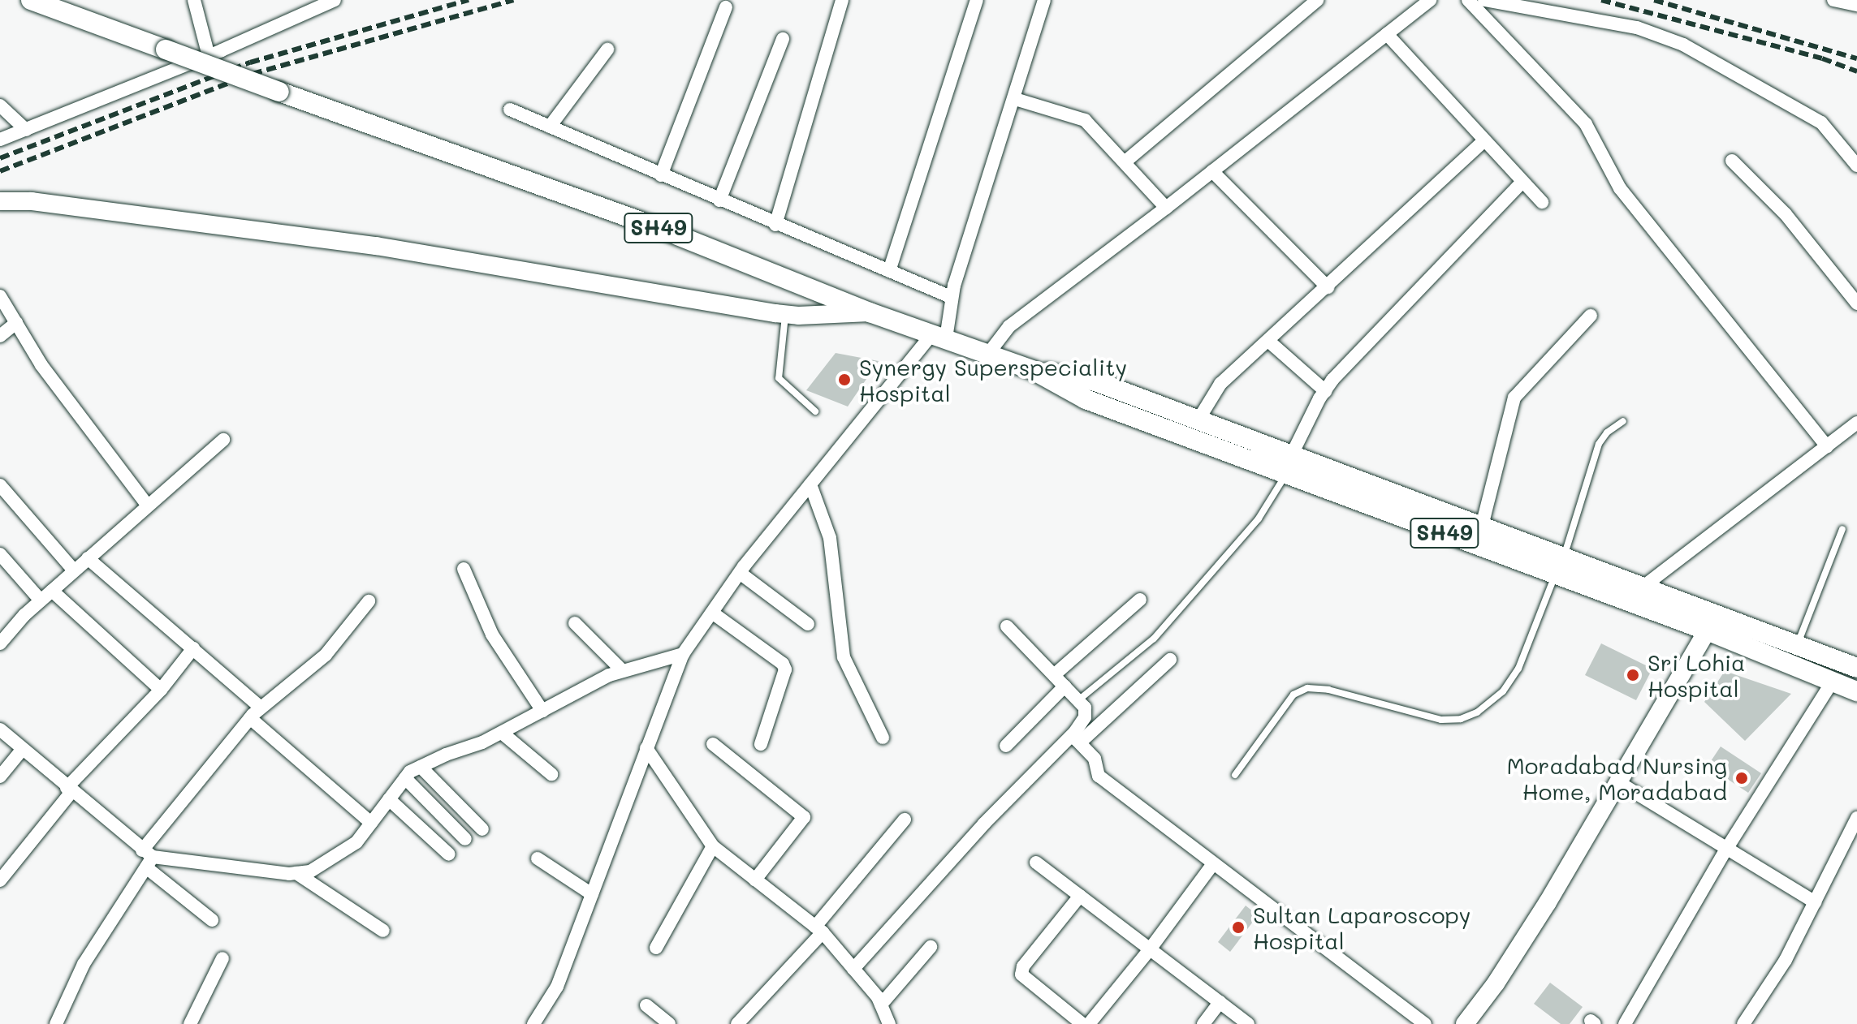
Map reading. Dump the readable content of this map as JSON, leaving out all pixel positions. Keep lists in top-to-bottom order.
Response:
{
  "streets": {
    "main road": ["SH49"]
  },
  "places": [
    "Synergy Superspeciality Hospital",
    "Sri Lohia Hospital",
    "Moradabad Nursing Home, Moradabad",
    "Sultan Laparoscopy Hospital"
  ]
}
